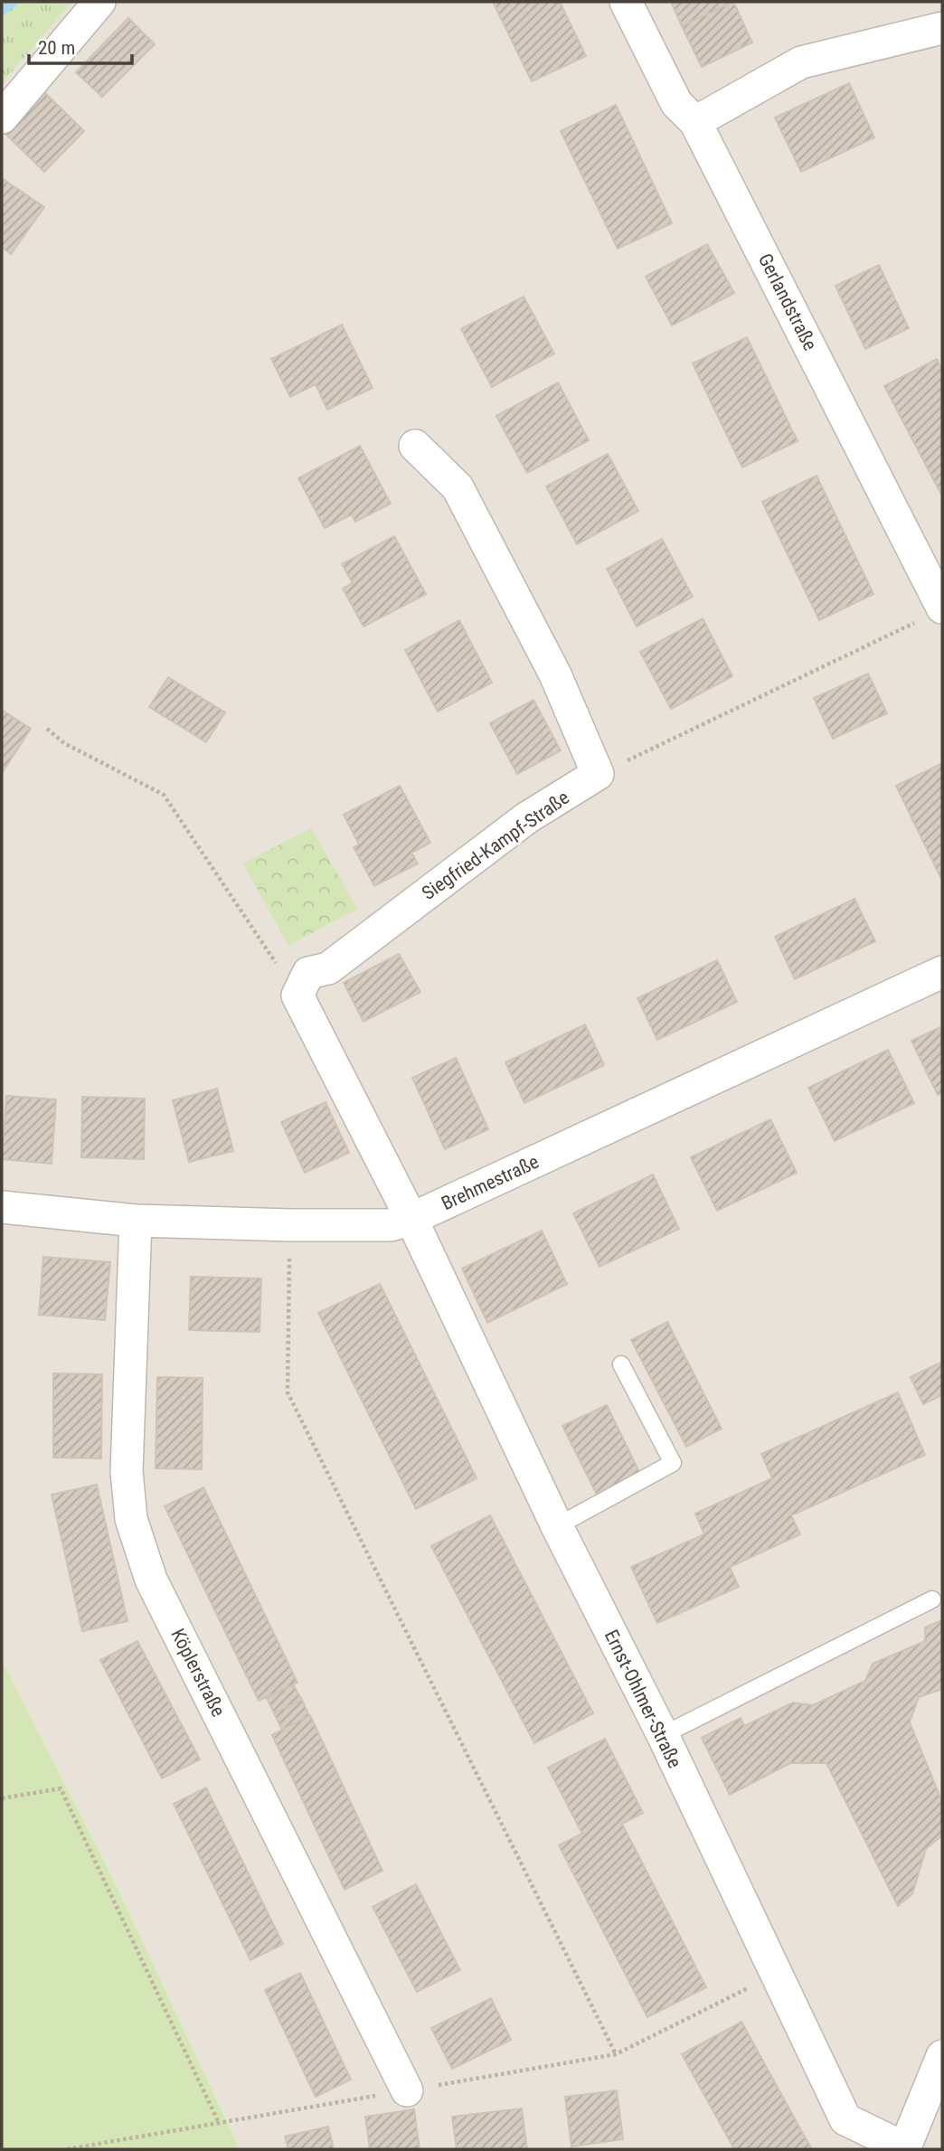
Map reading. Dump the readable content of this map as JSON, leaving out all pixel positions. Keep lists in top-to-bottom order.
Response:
{
  "streets": {
    "street": [
      "Gerlandstraße",
      "Siegfried-Kampf-Straße",
      "Brehmestraße",
      "Köplerstraße",
      "Ernst-Ohlmer-Straße"
    ]
  },
  "crossings": [
    ["Brehmestraße", "Köplerstraße"],
    ["Brehmestraße", "Ernst-Ohlmer-Straße"]
  ],
  "scale_bar": "20 m"
}
